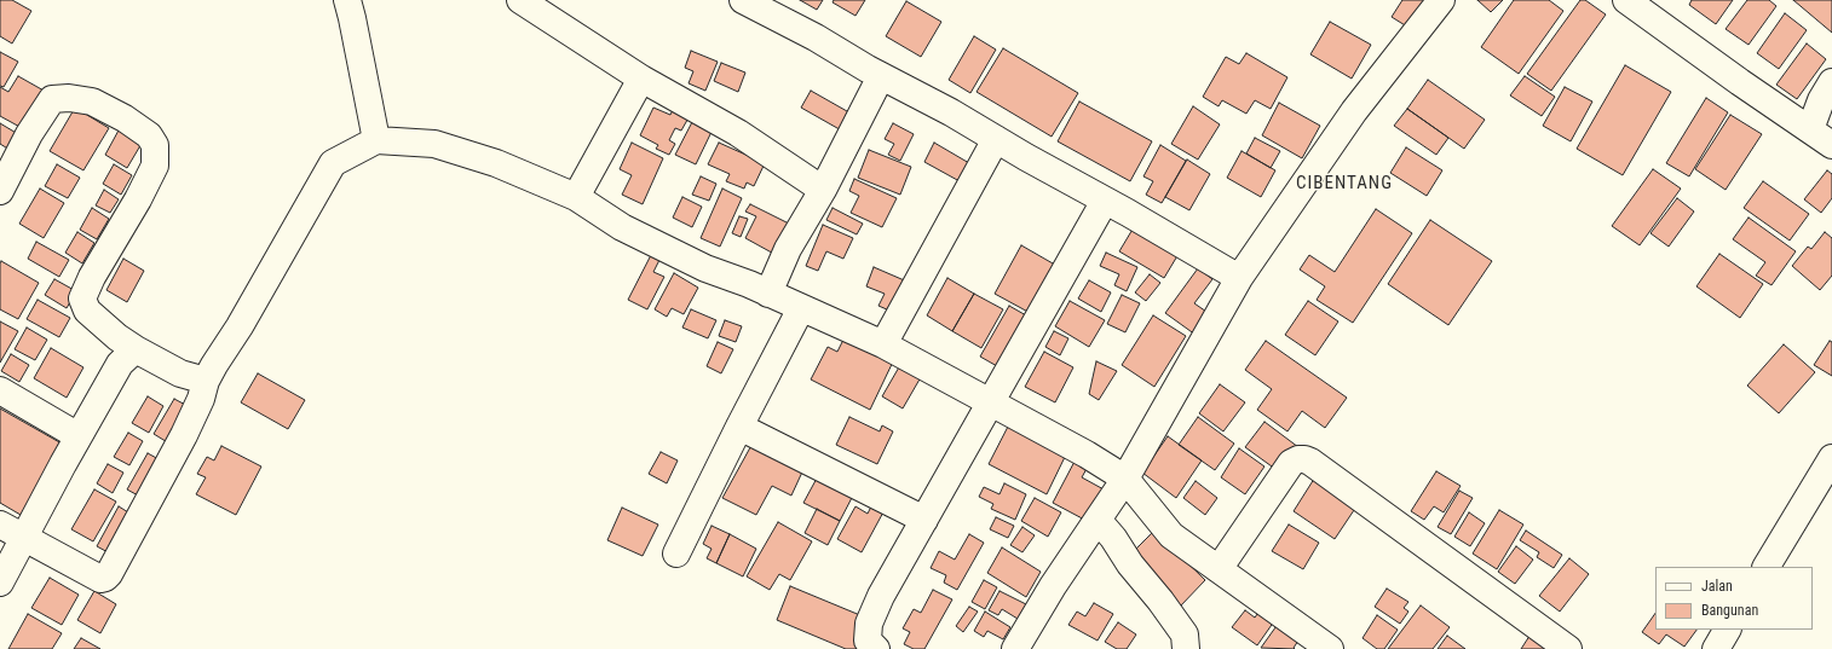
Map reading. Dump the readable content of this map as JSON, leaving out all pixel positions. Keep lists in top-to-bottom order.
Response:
{
  "districts": ["CIBENTANG"],
  "legend": ["Jalan", "Bangunan"]
}
